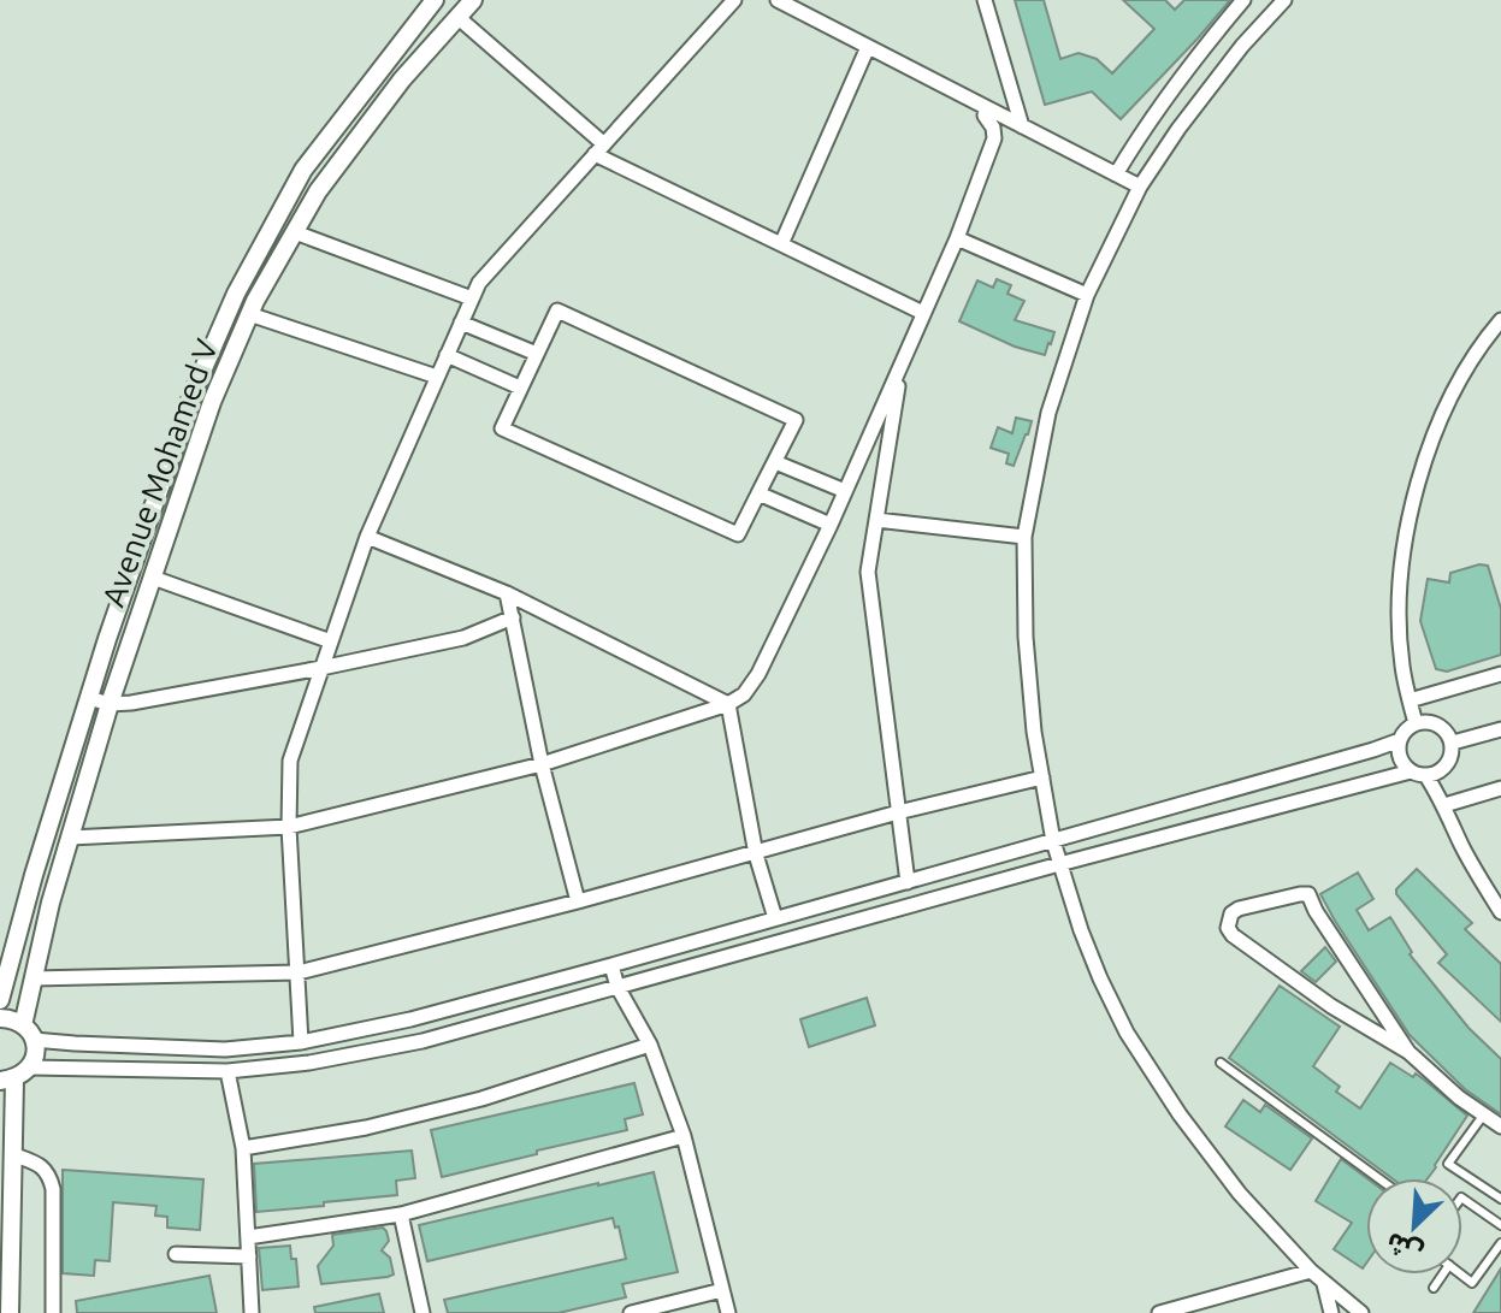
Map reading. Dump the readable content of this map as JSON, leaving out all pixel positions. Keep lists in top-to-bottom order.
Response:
{
  "streets": {
    "street": ["Avenue Mohamed V"]
  },
  "north": "bottom left"
}
